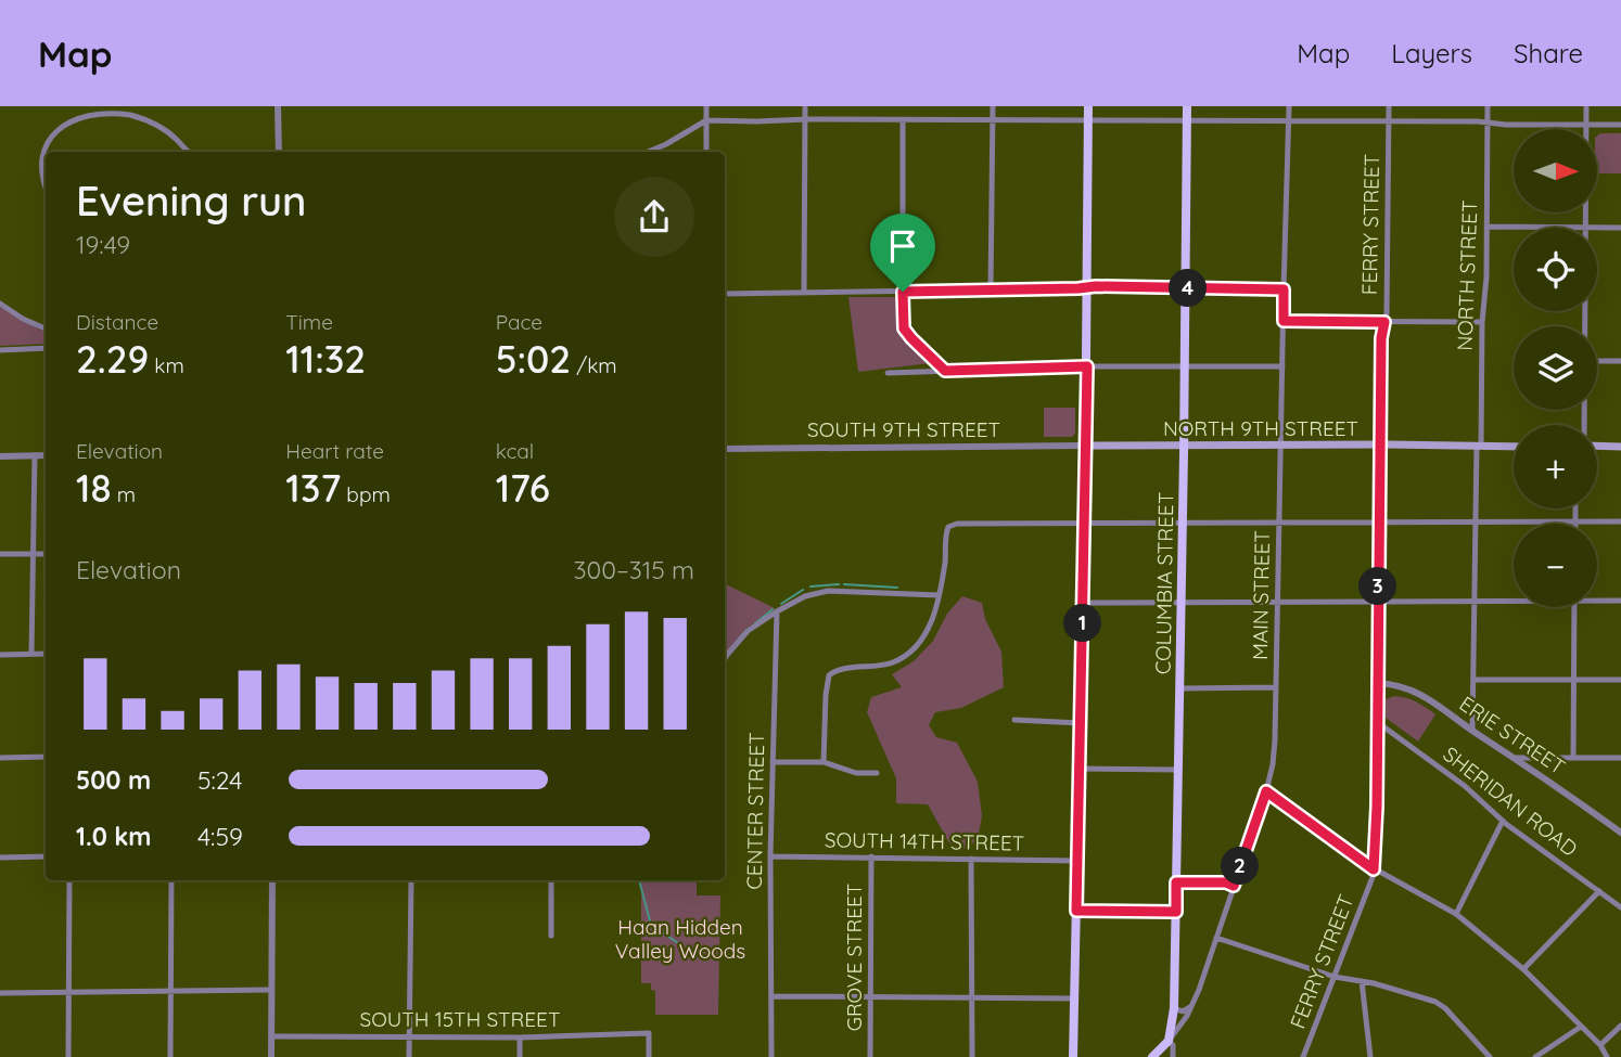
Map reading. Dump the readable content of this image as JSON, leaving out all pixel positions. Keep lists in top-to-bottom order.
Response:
{
  "streets": {
    "main road": ["NORTH 9TH STREET", "COLUMBIA STREET", "MAIN STREET"],
    "street": [
      "FERRY STREET",
      "NORTH STREET",
      "SOUTH 9TH STREET",
      "ERIE STREET",
      "SHERIDAN ROAD",
      "CENTER STREET",
      "SOUTH 14TH STREET",
      "GROVE STREET",
      "SOUTH 15TH STREET"
    ]
  },
  "crossings": [
    ["FERRY STREET", "NORTH 9TH STREET"],
    ["FERRY STREET", "ERIE STREET"],
    ["FERRY STREET", "SHERIDAN ROAD"],
    ["NORTH STREET", "NORTH 9TH STREET"],
    ["NORTH STREET", "ERIE STREET"],
    ["NORTH 9TH STREET", "SOUTH 9TH STREET"],
    ["NORTH 9TH STREET", "COLUMBIA STREET"],
    ["NORTH 9TH STREET", "MAIN STREET"],
    ["COLUMBIA STREET", "MAIN STREET"],
    ["CENTER STREET", "SOUTH 14TH STREET"],
    ["SOUTH 14TH STREET", "GROVE STREET"]
  ],
  "parks": ["Haan Hidden Valley Woods"],
  "north": "right",
  "page": {
    "header": "Map",
    "nav": ["Map", "Layers", "Share"],
    "map_buttons": ["+", "−"],
    "heading": ["Evening run", "19:49"],
    "pins": [
      "4",
      "3",
      "1",
      "2"
    ],
    "stats": [
      ["Distance", "2.29 km"],
      ["Time", "11:32"],
      ["Pace", "5:02 /km"],
      ["Elevation", "18 m"],
      ["Heart rate", "137 bpm"],
      ["kcal", "176"]
    ],
    "chart": ["Elevation", "300–315 m"],
    "list": [
      {
        "name": "500 m",
        "note": "5:24"
      },
      {
        "name": "1.0 km",
        "note": "4:59"
      }
    ]
  }
}
